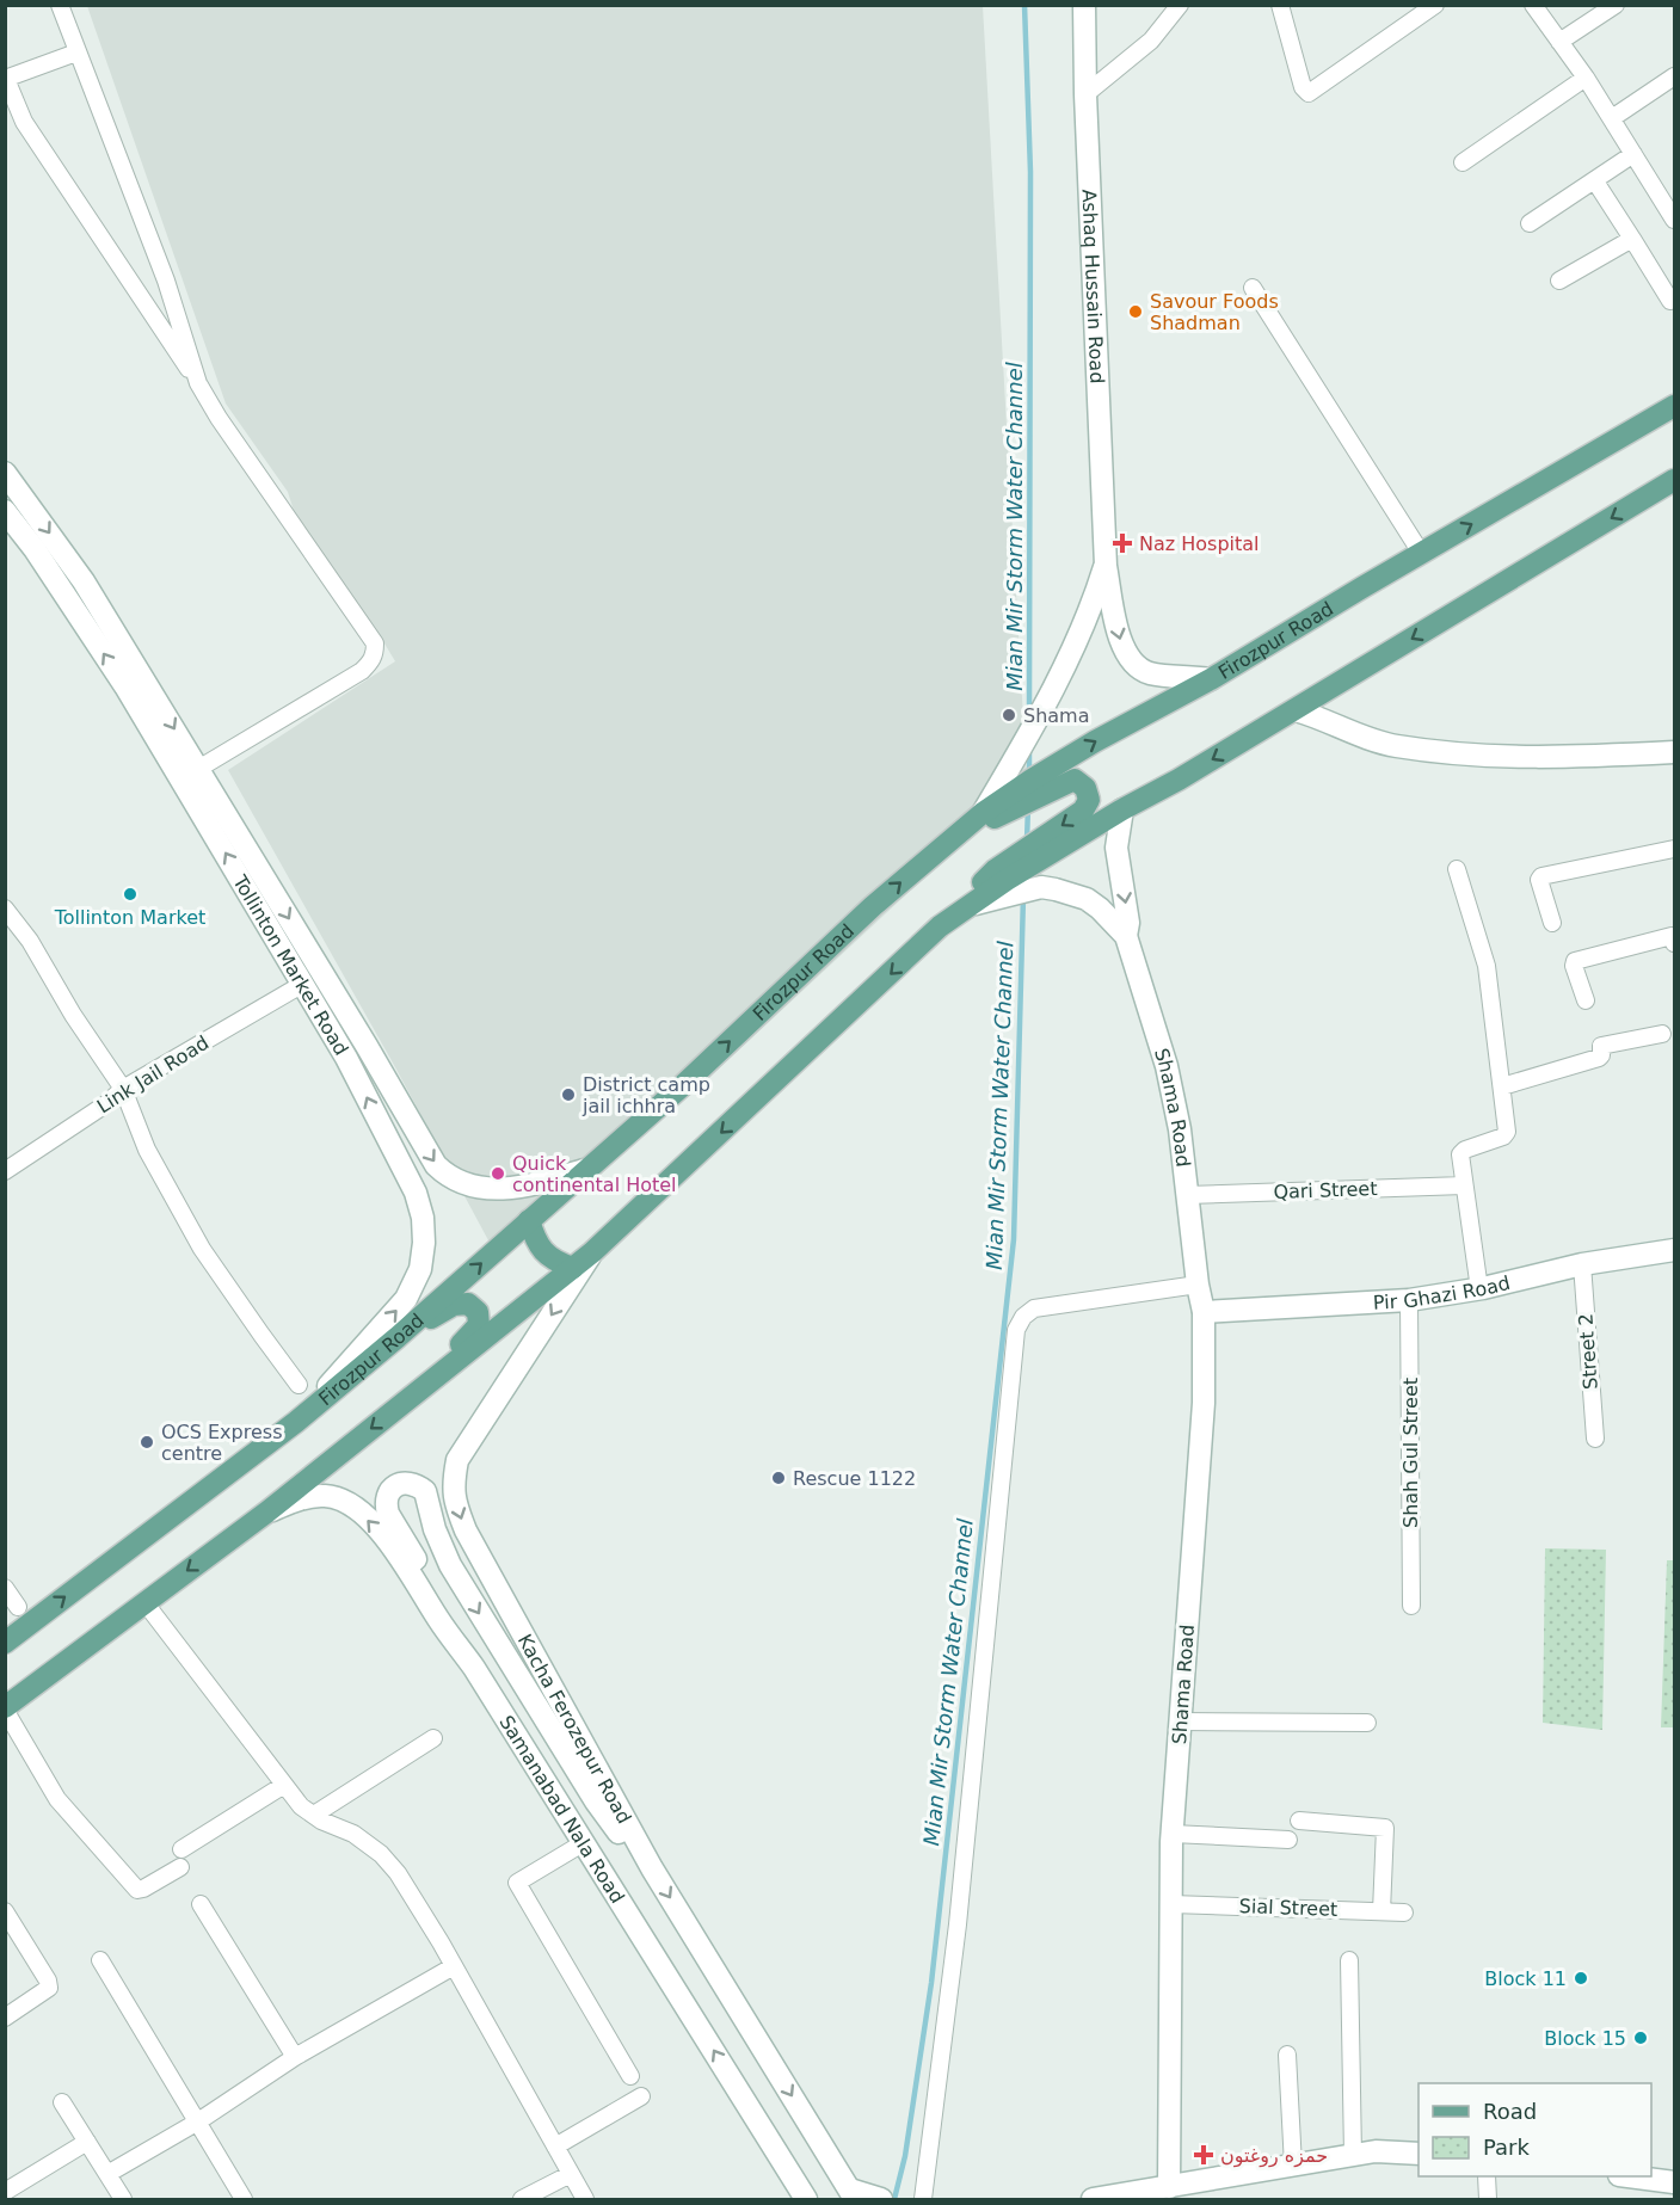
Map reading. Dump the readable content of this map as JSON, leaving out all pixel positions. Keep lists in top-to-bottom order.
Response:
{
  "streets": {
    "main road": [
      "Ashaq Hussain Road",
      "Firozpur Road",
      "Tollinton Market Road",
      "Shama Road",
      "Pir Ghazi Road",
      "Kacha Ferozepur Road",
      "Samanabad Nala Road"
    ],
    "street": [
      "Link Jail Road",
      "Qari Street",
      "Street 2",
      "Shah Gul Street",
      "Sial Street"
    ]
  },
  "crossings": [
    ["Ashaq Hussain Road", "Firozpur Road"],
    ["Firozpur Road", "Tollinton Market Road"],
    ["Tollinton Market Road", "Link Jail Road"],
    ["Shama Road", "Qari Street"],
    ["Shama Road", "Pir Ghazi Road"],
    ["Shama Road", "Sial Street"],
    ["Pir Ghazi Road", "Street 2"],
    ["Pir Ghazi Road", "Shah Gul Street"]
  ],
  "one_way": ["Kacha Ferozepur Road", "Samanabad Nala Road"],
  "water": ["Mian Mir Storm Water Channel"],
  "places": {
    "other": [
      "Savour Foods Shadman",
      "Shama",
      "Tollinton Market",
      "District camp jail ichhra",
      "Quick continental Hotel",
      "OCS Express centre",
      "Rescue 1122",
      "Block 11",
      "Block 15"
    ],
    "health": ["Naz Hospital", "حمزه روغتون"]
  },
  "legend": ["Road", "Park"]
}
